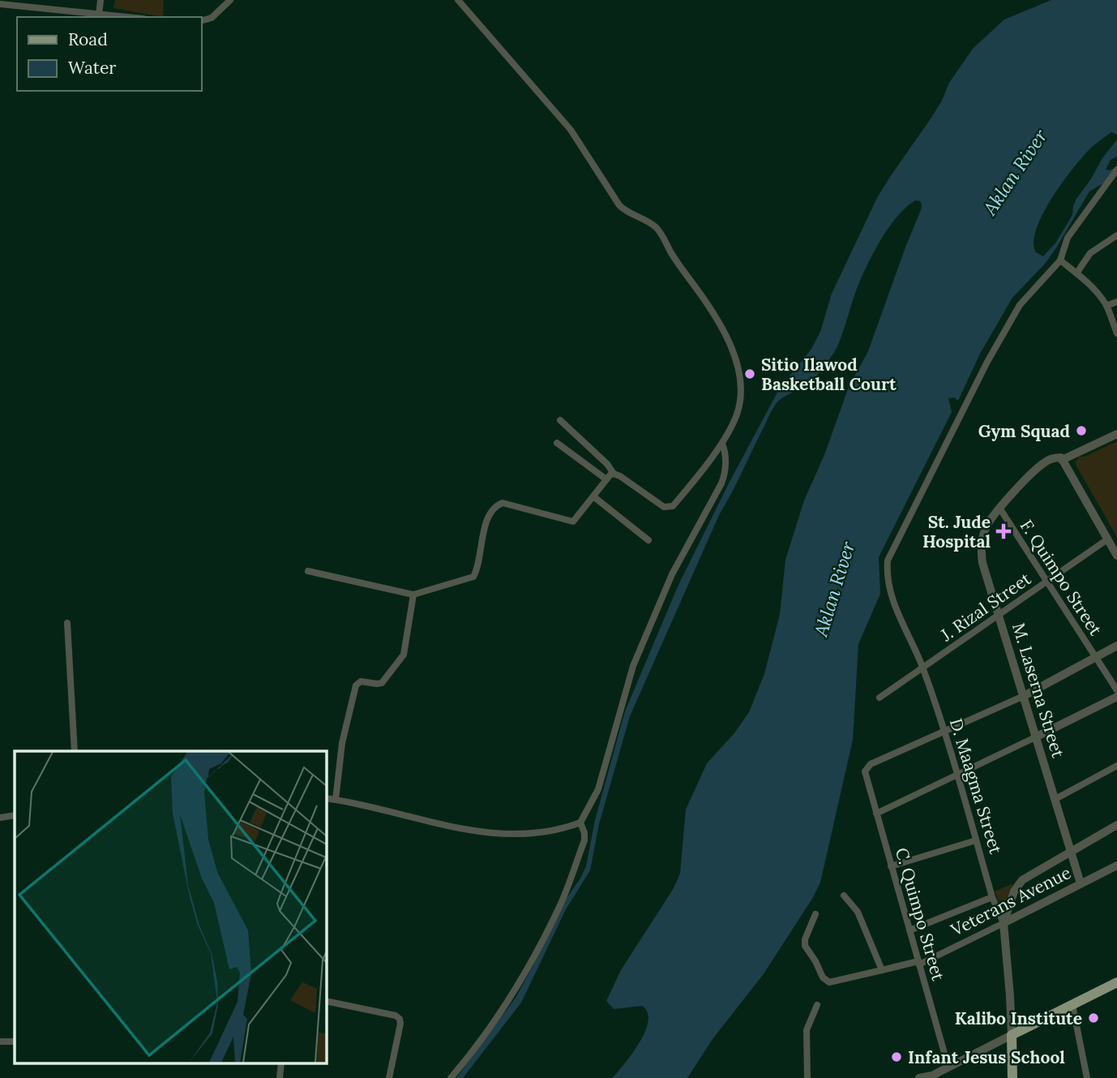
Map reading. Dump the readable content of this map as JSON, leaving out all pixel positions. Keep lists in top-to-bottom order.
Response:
{
  "streets": {
    "main road": ["D. Maagma Street"],
    "street": [
      "F. Quimpo Street",
      "J. Rizal Street",
      "M. Laserna Street",
      "Veterans Avenue",
      "C. Quimpo Street"
    ]
  },
  "crossings": [
    ["F. Quimpo Street", "J. Rizal Street"],
    ["F. Quimpo Street", "M. Laserna Street"],
    ["J. Rizal Street", "M. Laserna Street"],
    ["J. Rizal Street", "D. Maagma Street"],
    ["M. Laserna Street", "Veterans Avenue"],
    ["D. Maagma Street", "Veterans Avenue"],
    ["D. Maagma Street", "C. Quimpo Street"],
    ["Veterans Avenue", "C. Quimpo Street"]
  ],
  "water": ["Aklan River"],
  "places": {
    "other": [
      "Sitio Ilawod Basketball Court",
      "Gym Squad",
      "Kalibo Institute",
      "Infant Jesus School"
    ],
    "health": ["St. Jude Hospital"]
  },
  "legend": ["Road", "Water"]
}
